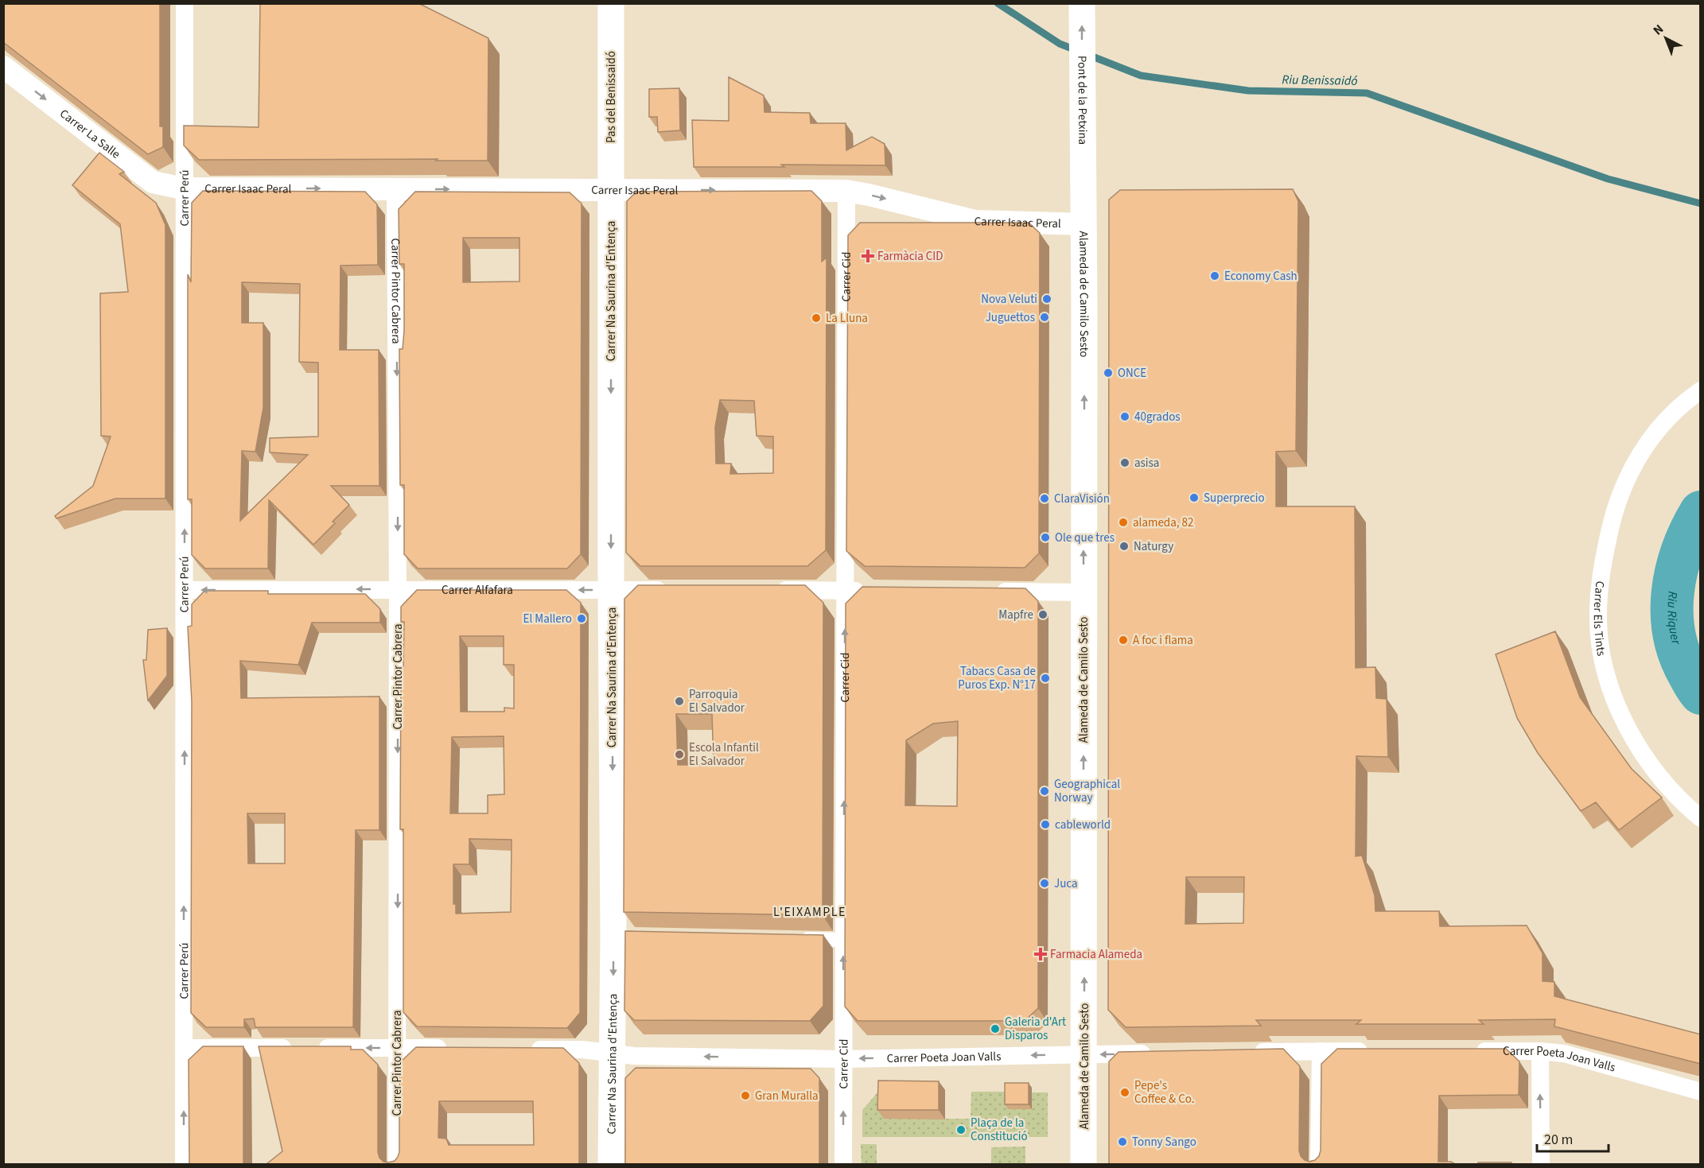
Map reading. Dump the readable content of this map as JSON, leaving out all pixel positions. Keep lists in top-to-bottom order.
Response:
{
  "streets": {
    "main road": [
      "Pas del Benissaidó",
      "Pont de la Petxina",
      "Carrer Na Saurina d'Entença",
      "Alameda de Camilo Sesto"
    ],
    "street": [
      "Carrer La Salle",
      "Carrer Isaac Peral",
      "Carrer Perú",
      "Carrer Cid",
      "Carrer Pintor Cabrera",
      "Carrer Alfafara",
      "Carrer Els Tints",
      "Carrer Poeta Joan Valls"
    ]
  },
  "crossings": [
    ["Pas del Benissaidó", "Carrer Isaac Peral"],
    ["Pas del Benissaidó", "Carrer Na Saurina d'Entença"],
    ["Pont de la Petxina", "Alameda de Camilo Sesto"],
    ["Carrer La Salle", "Carrer Isaac Peral"],
    ["Carrer La Salle", "Carrer Perú"],
    ["Carrer Isaac Peral", "Carrer Perú"],
    ["Carrer Isaac Peral", "Carrer Cid"],
    ["Carrer Isaac Peral", "Carrer Pintor Cabrera"],
    ["Carrer Isaac Peral", "Carrer Na Saurina d'Entença"],
    ["Carrer Isaac Peral", "Alameda de Camilo Sesto"],
    ["Carrer Perú", "Carrer Alfafara"],
    ["Carrer Cid", "Carrer Poeta Joan Valls"],
    ["Carrer Pintor Cabrera", "Carrer Alfafara"],
    ["Carrer Na Saurina d'Entença", "Carrer Alfafara"],
    ["Carrer Na Saurina d'Entença", "Carrer Poeta Joan Valls"],
    ["Alameda de Camilo Sesto", "Carrer Poeta Joan Valls"]
  ],
  "one_way": [
    "Pont de la Petxina",
    "Carrer La Salle",
    "Carrer Isaac Peral",
    "Carrer Perú",
    "Carrer Cid",
    "Carrer Pintor Cabrera",
    "Carrer Na Saurina d'Entença",
    "Alameda de Camilo Sesto",
    "Carrer Alfafara",
    "Carrer Poeta Joan Valls"
  ],
  "districts": ["L'EIXAMPLE"],
  "water": ["Riu Benissaidó", "Riu Riquer"],
  "places": {
    "health": ["Farmàcia CID", "Farmacia Alameda"],
    "other": [
      "Economy Cash",
      "Nova Veluti",
      "Juguettos",
      "La Lluna",
      "ONCE",
      "40grados",
      "asisa",
      "Superprecio",
      "ClaraVisión",
      "alameda, 82",
      "Ole que tres",
      "Naturgy",
      "Mapfre",
      "El Mallero",
      "A foc i flama",
      "Tabacs Casa de Puros Exp. N°17",
      "Parroquia El Salvador",
      "Escola Infantil El Salvador",
      "Geographical Norway",
      "cableworld",
      "Juca",
      "Galeria d'Art Disparos",
      "Pepe's Coffee & Co.",
      "Gran Muralla",
      "Plaça de la Constitució",
      "Tonny Sango"
    ]
  },
  "scale_bar": "20 m",
  "north": "top left"
}
